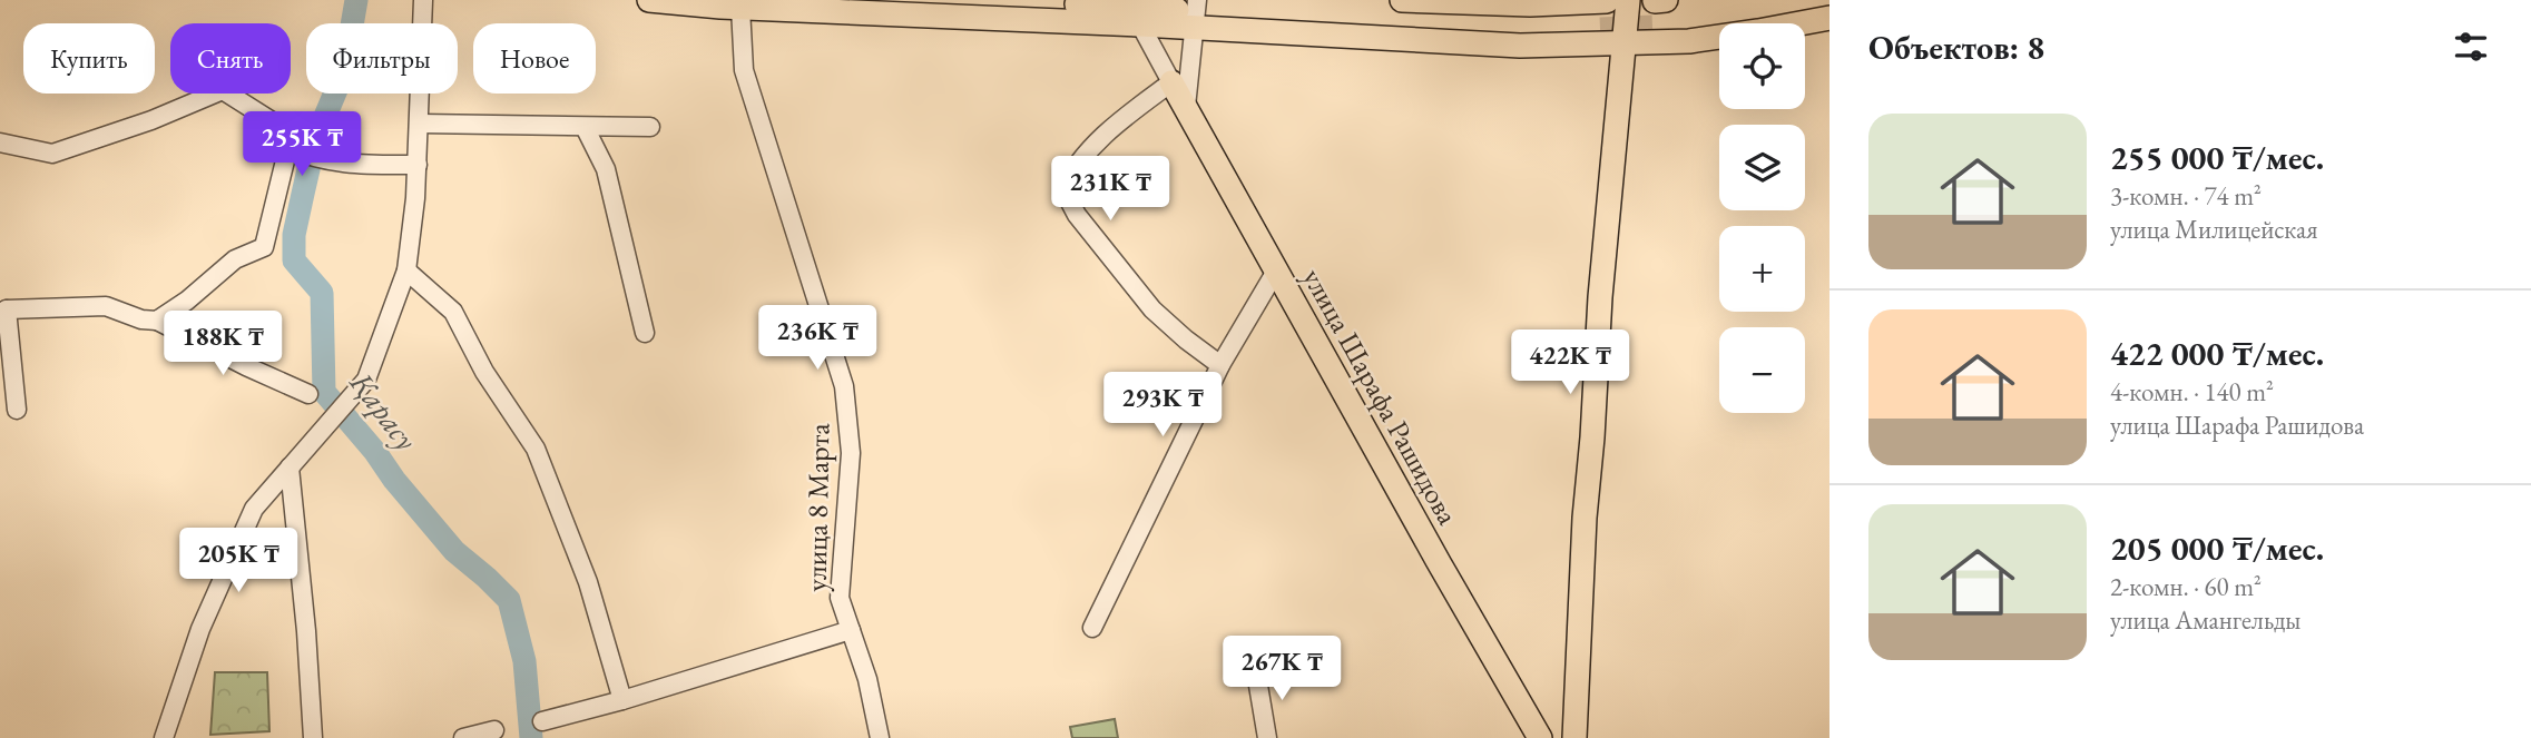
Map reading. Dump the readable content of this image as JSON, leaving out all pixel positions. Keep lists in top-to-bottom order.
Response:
{
  "streets": {
    "main road": ["улица Шарафа Рашидова"],
    "street": ["улица 8 Марта"]
  },
  "water": ["Қарасу"],
  "page": {
    "heading": "Объектов: 8",
    "map_buttons": ["+", "−"],
    "chip": [
      "Купить",
      "Снять",
      "Фильтры",
      "Новое"
    ],
    "list": [
      {
        "name": "255 000 ₸/мес.",
        "note": "3-комн. · 74 m² · улица Милицейская"
      },
      {
        "name": "422 000 ₸/мес.",
        "note": "4-комн. · 140 m² · улица Шарафа Рашидова"
      },
      {
        "name": "205 000 ₸/мес.",
        "note": "2-комн. · 60 m² · улица Амангельды"
      }
    ],
    "price": [
      "255K ₸",
      "231K ₸",
      "236K ₸",
      "188K ₸",
      "422K ₸",
      "293K ₸",
      "205K ₸",
      "267K ₸"
    ]
  }
}
